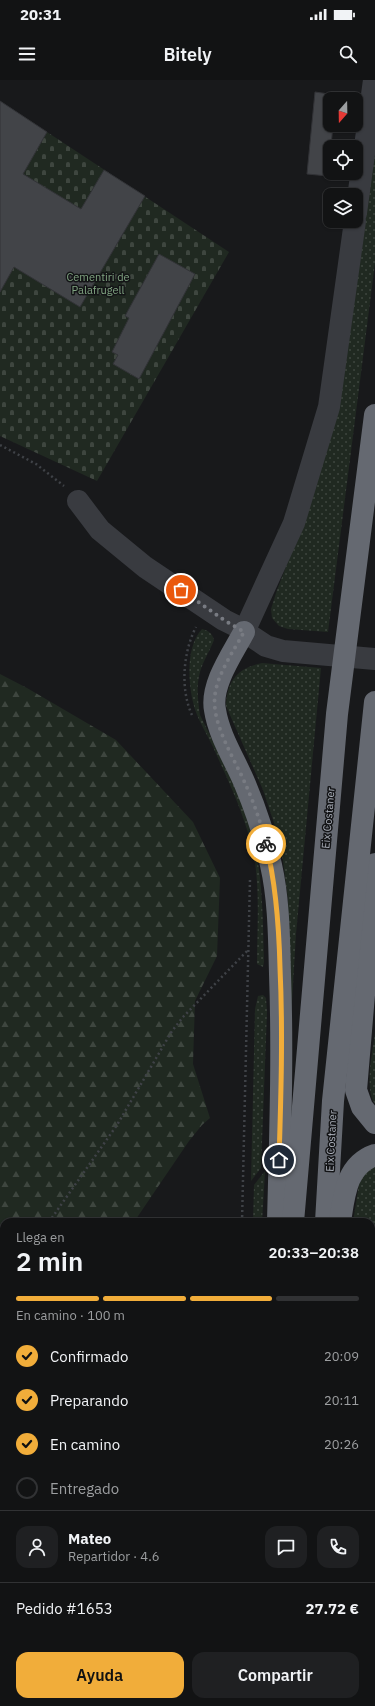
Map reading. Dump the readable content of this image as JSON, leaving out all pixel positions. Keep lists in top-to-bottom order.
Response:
{
  "streets": {
    "highway": ["Eix Costaner"]
  },
  "parks": ["Cementiri de Palafrugell"],
  "north": "bottom",
  "page": {
    "status": "20:31",
    "header": "Bitely",
    "heading": ["2 min", "Llega en", "20:33–20:38"],
    "panel": [
      "Mateo",
      "Repartidor · 4.6",
      "Pedido #1653",
      "27.72 €"
    ],
    "bar": "En camino · 100 m",
    "list": [
      ["Confirmado", "20:09"],
      ["Preparando", "20:11"],
      ["En camino", "20:26"],
      "Entregado"
    ],
    "buttons": ["Ayuda", "Compartir"]
  }
}
